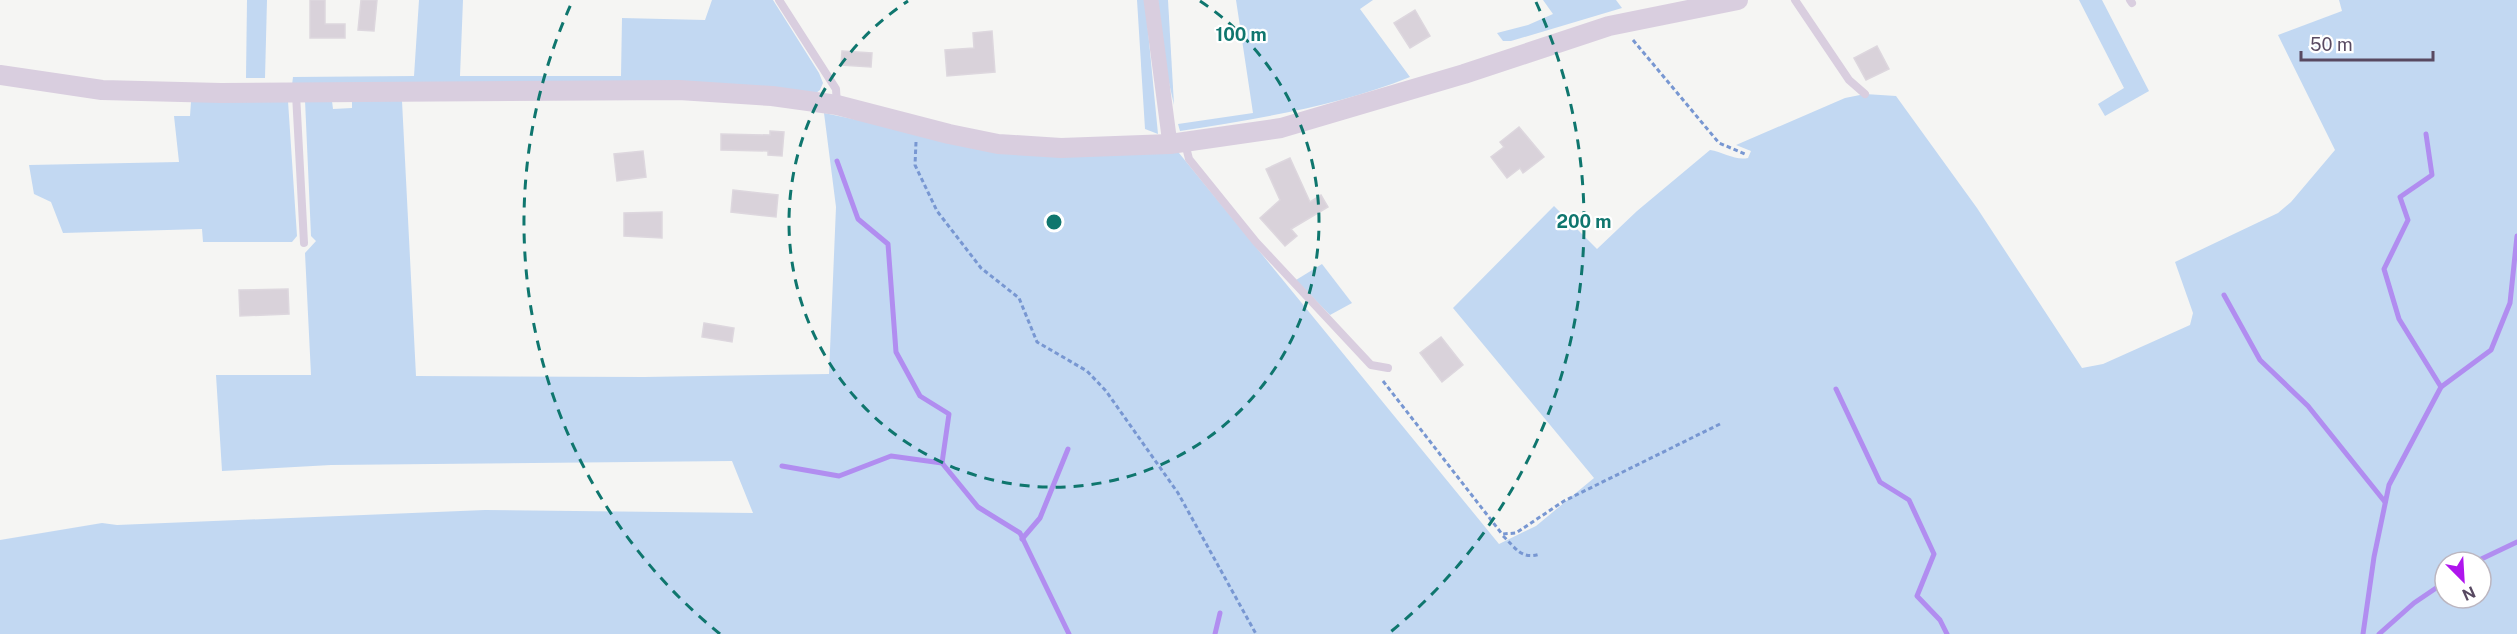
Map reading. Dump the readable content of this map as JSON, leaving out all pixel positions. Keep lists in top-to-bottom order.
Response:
{
  "scale_bar": "50 m",
  "north": "bottom right",
  "rings": ["100 m", "200 m"]
}
